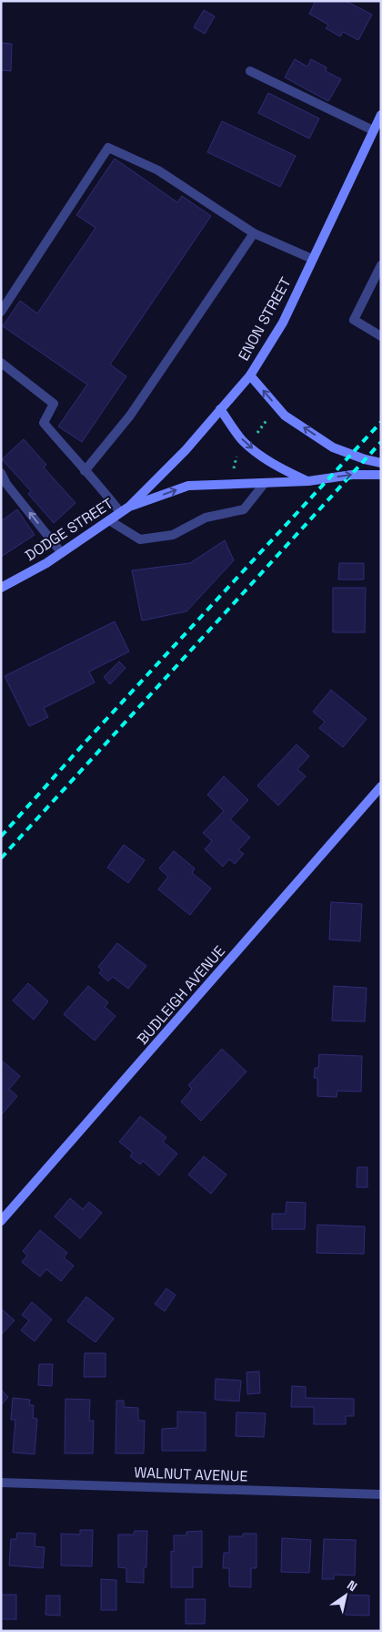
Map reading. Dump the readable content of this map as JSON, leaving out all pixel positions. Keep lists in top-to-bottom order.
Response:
{
  "streets": {
    "main road": ["ENON STREET", "DODGE STREET", "BUDLEIGH AVENUE"],
    "street": ["WALNUT AVENUE"]
  },
  "crossings": [
    ["ENON STREET", "DODGE STREET"]
  ],
  "north": "top right"
}
